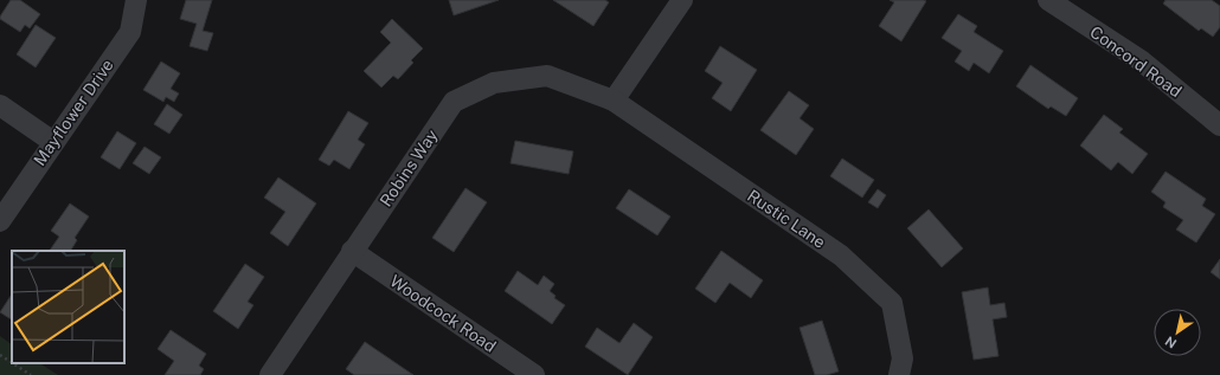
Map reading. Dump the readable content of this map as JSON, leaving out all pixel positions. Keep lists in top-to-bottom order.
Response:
{
  "streets": {
    "street": [
      "Concord Road",
      "Mayflower Drive",
      "Robins Way",
      "Rustic Lane",
      "Woodcock Road"
    ]
  },
  "crossings": [
    ["Robins Way", "Rustic Lane"],
    ["Robins Way", "Woodcock Road"]
  ],
  "north": "bottom left"
}
